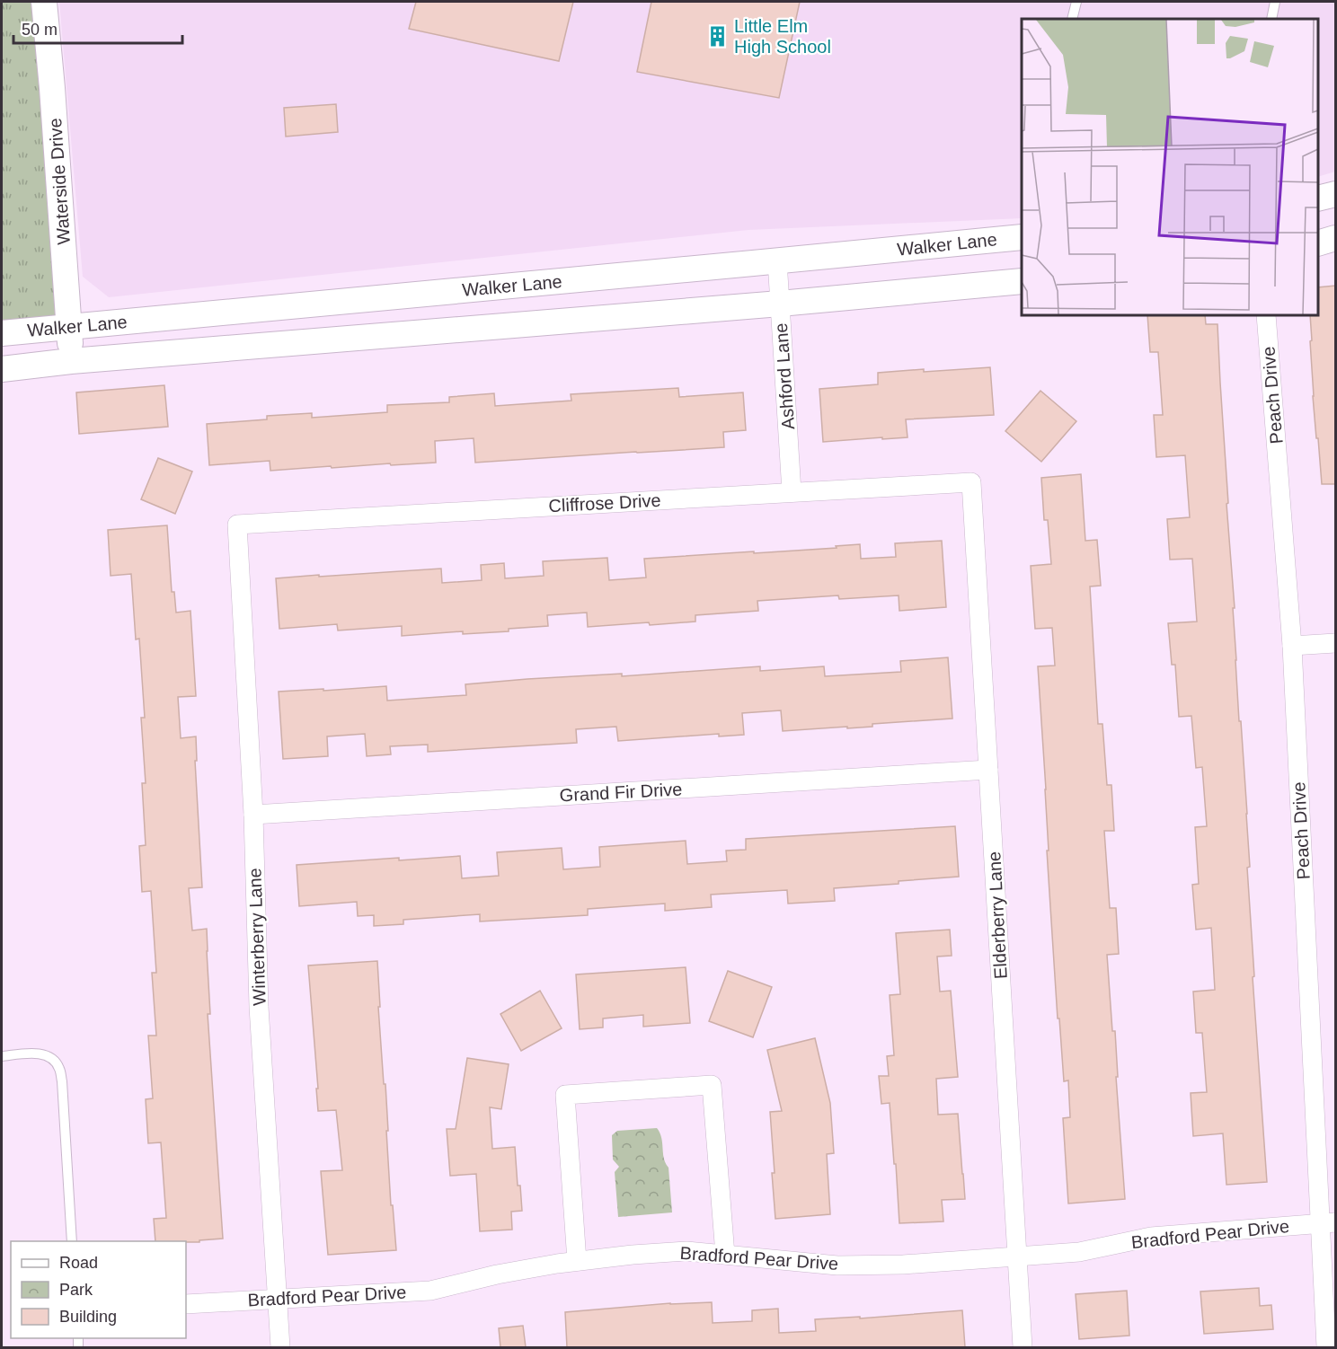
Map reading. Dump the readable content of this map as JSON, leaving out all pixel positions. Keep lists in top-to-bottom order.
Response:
{
  "streets": {
    "street": [
      "Waterside Drive",
      "Walker Lane",
      "Ashford Lane",
      "Peach Drive",
      "Cliffrose Drive",
      "Grand Fir Drive",
      "Elderberry Lane",
      "Winterberry Lane",
      "Bradford Pear Drive"
    ]
  },
  "crossings": [
    ["Waterside Drive", "Walker Lane"],
    ["Walker Lane", "Ashford Lane"],
    ["Ashford Lane", "Cliffrose Drive"],
    ["Peach Drive", "Bradford Pear Drive"],
    ["Cliffrose Drive", "Elderberry Lane"],
    ["Cliffrose Drive", "Winterberry Lane"],
    ["Grand Fir Drive", "Elderberry Lane"],
    ["Grand Fir Drive", "Winterberry Lane"],
    ["Elderberry Lane", "Bradford Pear Drive"],
    ["Winterberry Lane", "Bradford Pear Drive"]
  ],
  "places": {
    "building": ["Little Elm High School"]
  },
  "legend": ["Road", "Park", "Building"],
  "scale_bar": "50 m"
}
